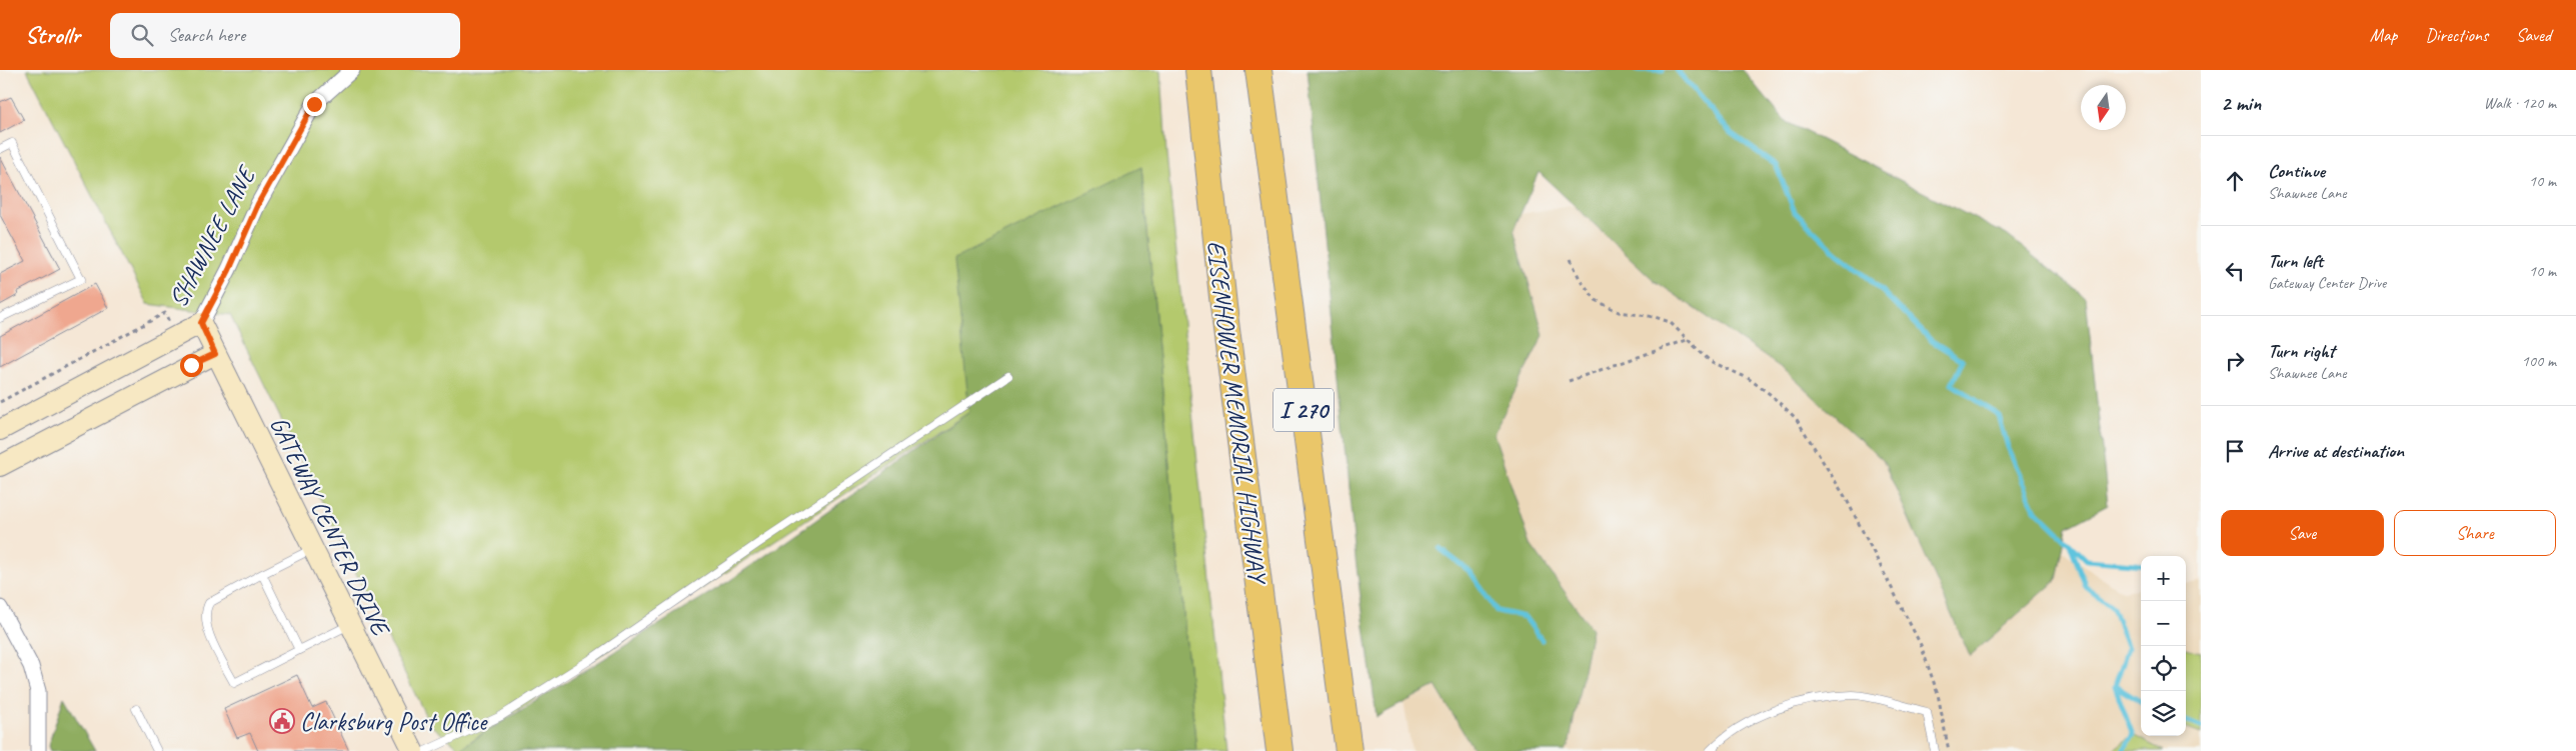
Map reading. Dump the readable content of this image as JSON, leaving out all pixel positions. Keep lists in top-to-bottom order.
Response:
{
  "streets": {
    "highway": ["I 270", "EISENHOWER MEMORIAL HIGHWAY"],
    "street": ["SHAWNEE LANE", "GATEWAY CENTER DRIVE"]
  },
  "crossings": [
    ["SHAWNEE LANE", "GATEWAY CENTER DRIVE"]
  ],
  "places": {
    "public building": ["Clarksburg Post Office"]
  },
  "north": "bottom",
  "page": {
    "header": "Strollr",
    "search": "Search here",
    "nav": ["Map", "Directions", "Saved"],
    "heading": ["2 min", "Walk · 120 m"],
    "list": [
      ["Continue", "Shawnee Lane", "10 m"],
      ["Turn left", "Gateway Center Drive", "10 m"],
      ["Turn right", "Shawnee Lane", "100 m"],
      "Arrive at destination"
    ],
    "buttons": ["Save", "Share"],
    "map_buttons": ["+", "−"]
  }
}
